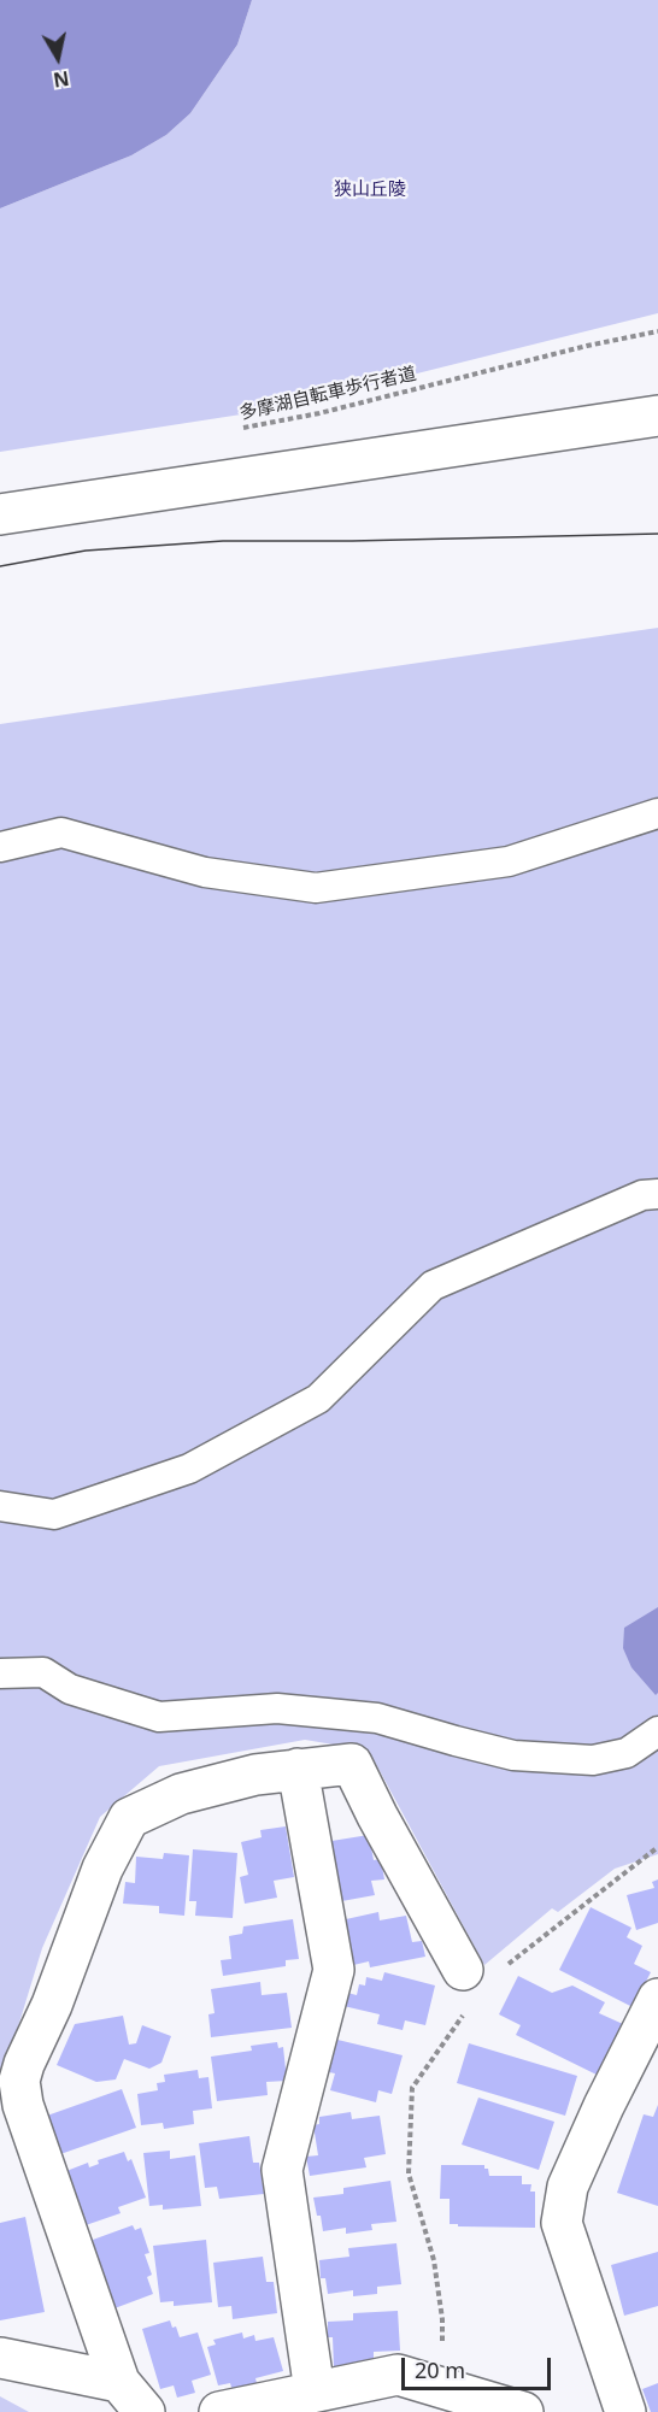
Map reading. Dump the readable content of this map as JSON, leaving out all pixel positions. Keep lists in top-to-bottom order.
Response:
{
  "streets": {
    "path": ["多摩湖自転車歩行者道"]
  },
  "parks": ["狭山丘陵"],
  "scale_bar": "20 m",
  "north": "bottom"
}
